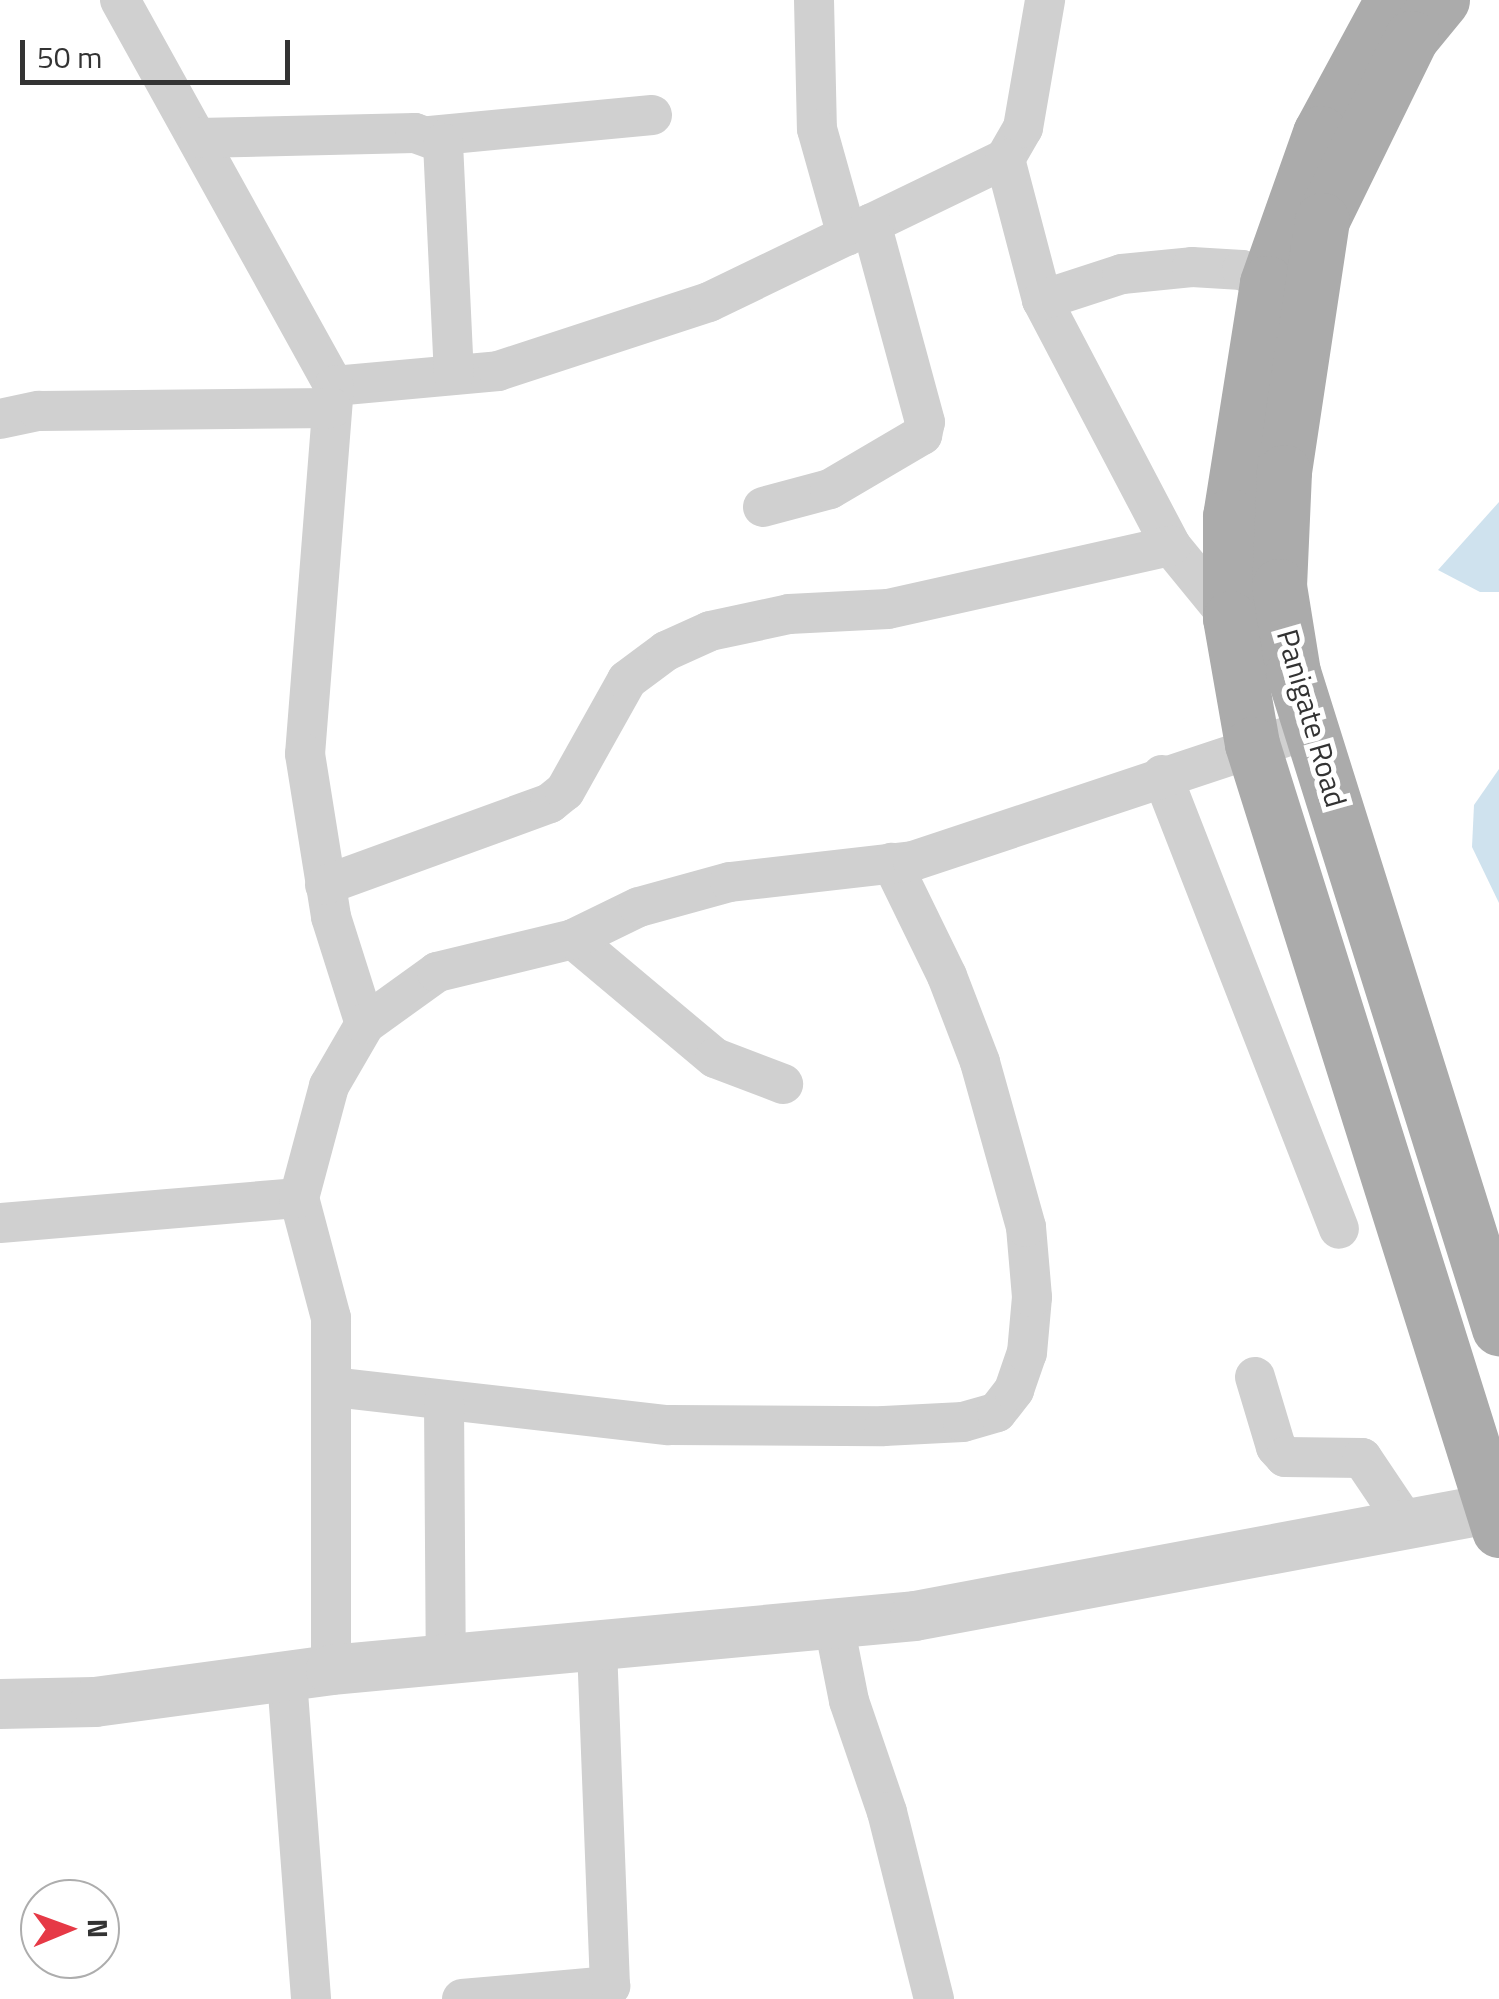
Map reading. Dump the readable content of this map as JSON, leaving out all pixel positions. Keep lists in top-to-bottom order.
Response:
{
  "streets": {
    "main road": ["Panigate Road"]
  },
  "scale_bar": "50 m",
  "north": "right"
}
